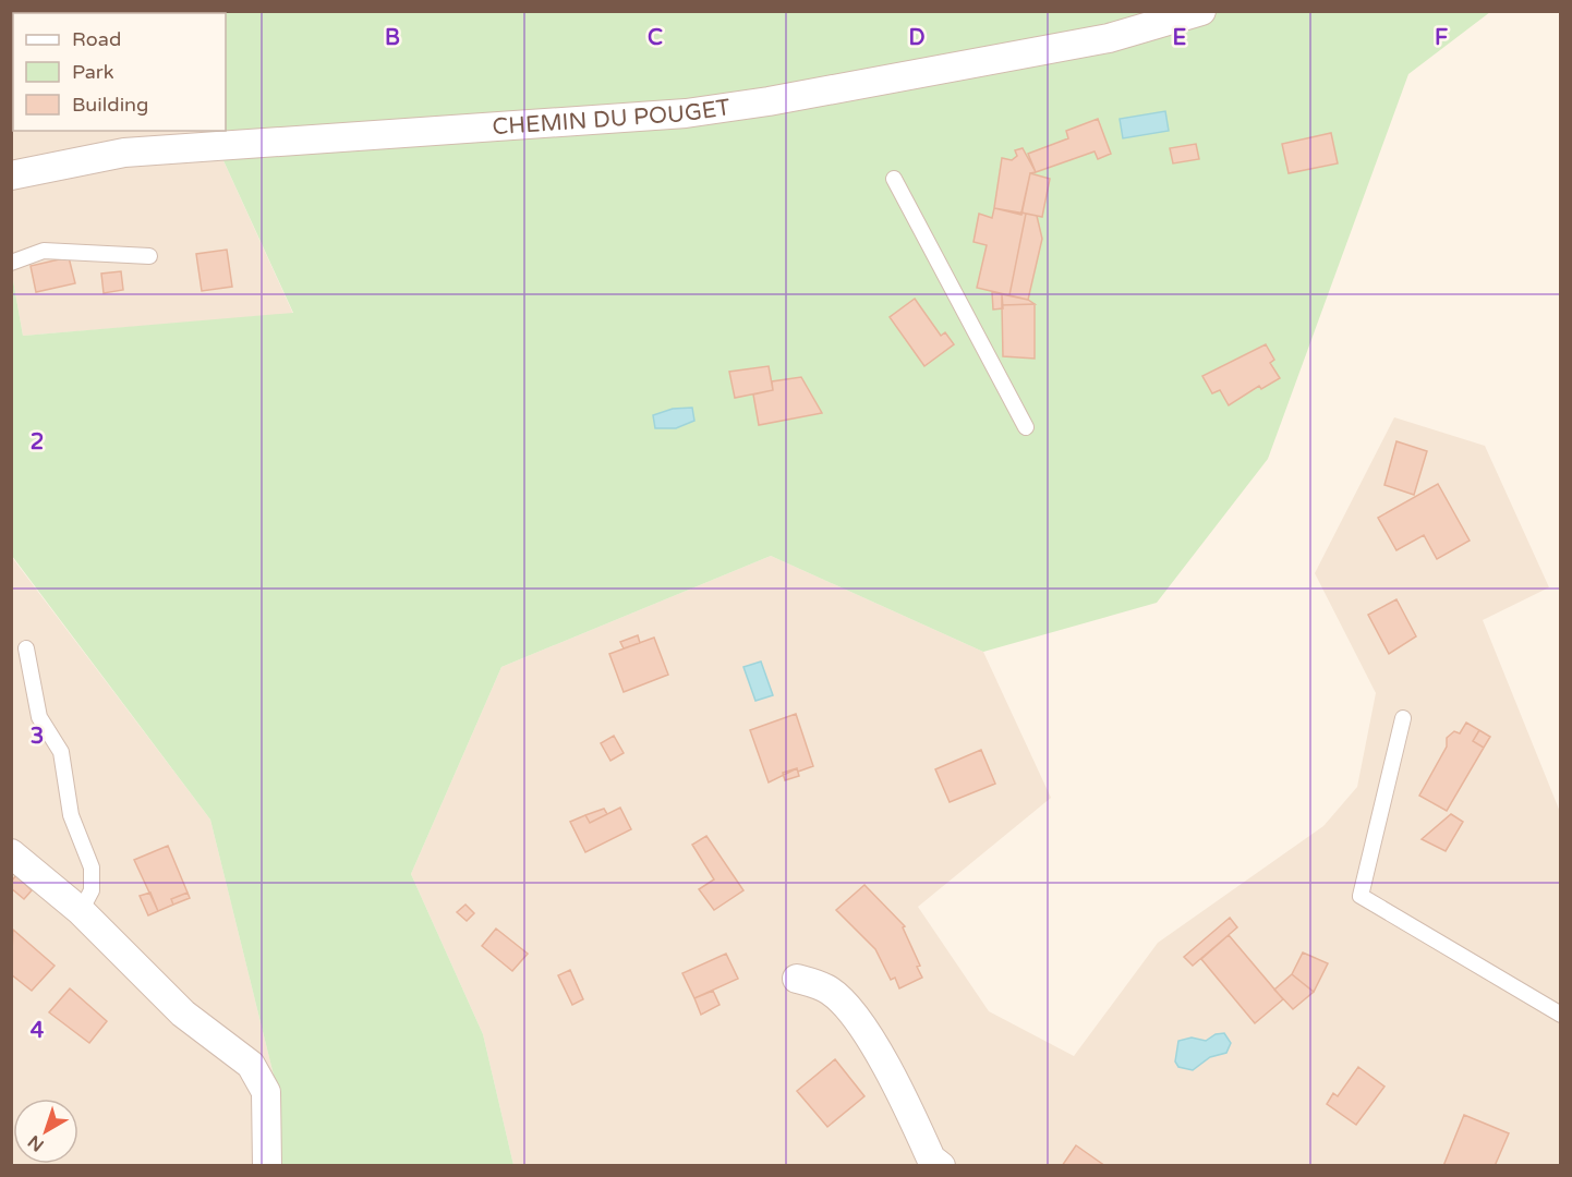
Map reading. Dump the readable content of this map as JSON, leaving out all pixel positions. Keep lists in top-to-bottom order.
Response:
{
  "streets": {
    "street": ["CHEMIN DU POUGET"]
  },
  "legend": ["Road", "Park", "Building"],
  "north": "bottom left",
  "grid": {
    "columns": [
      "B",
      "C",
      "D",
      "E",
      "F"
    ],
    "rows": ["2", "3", "4"]
  }
}
